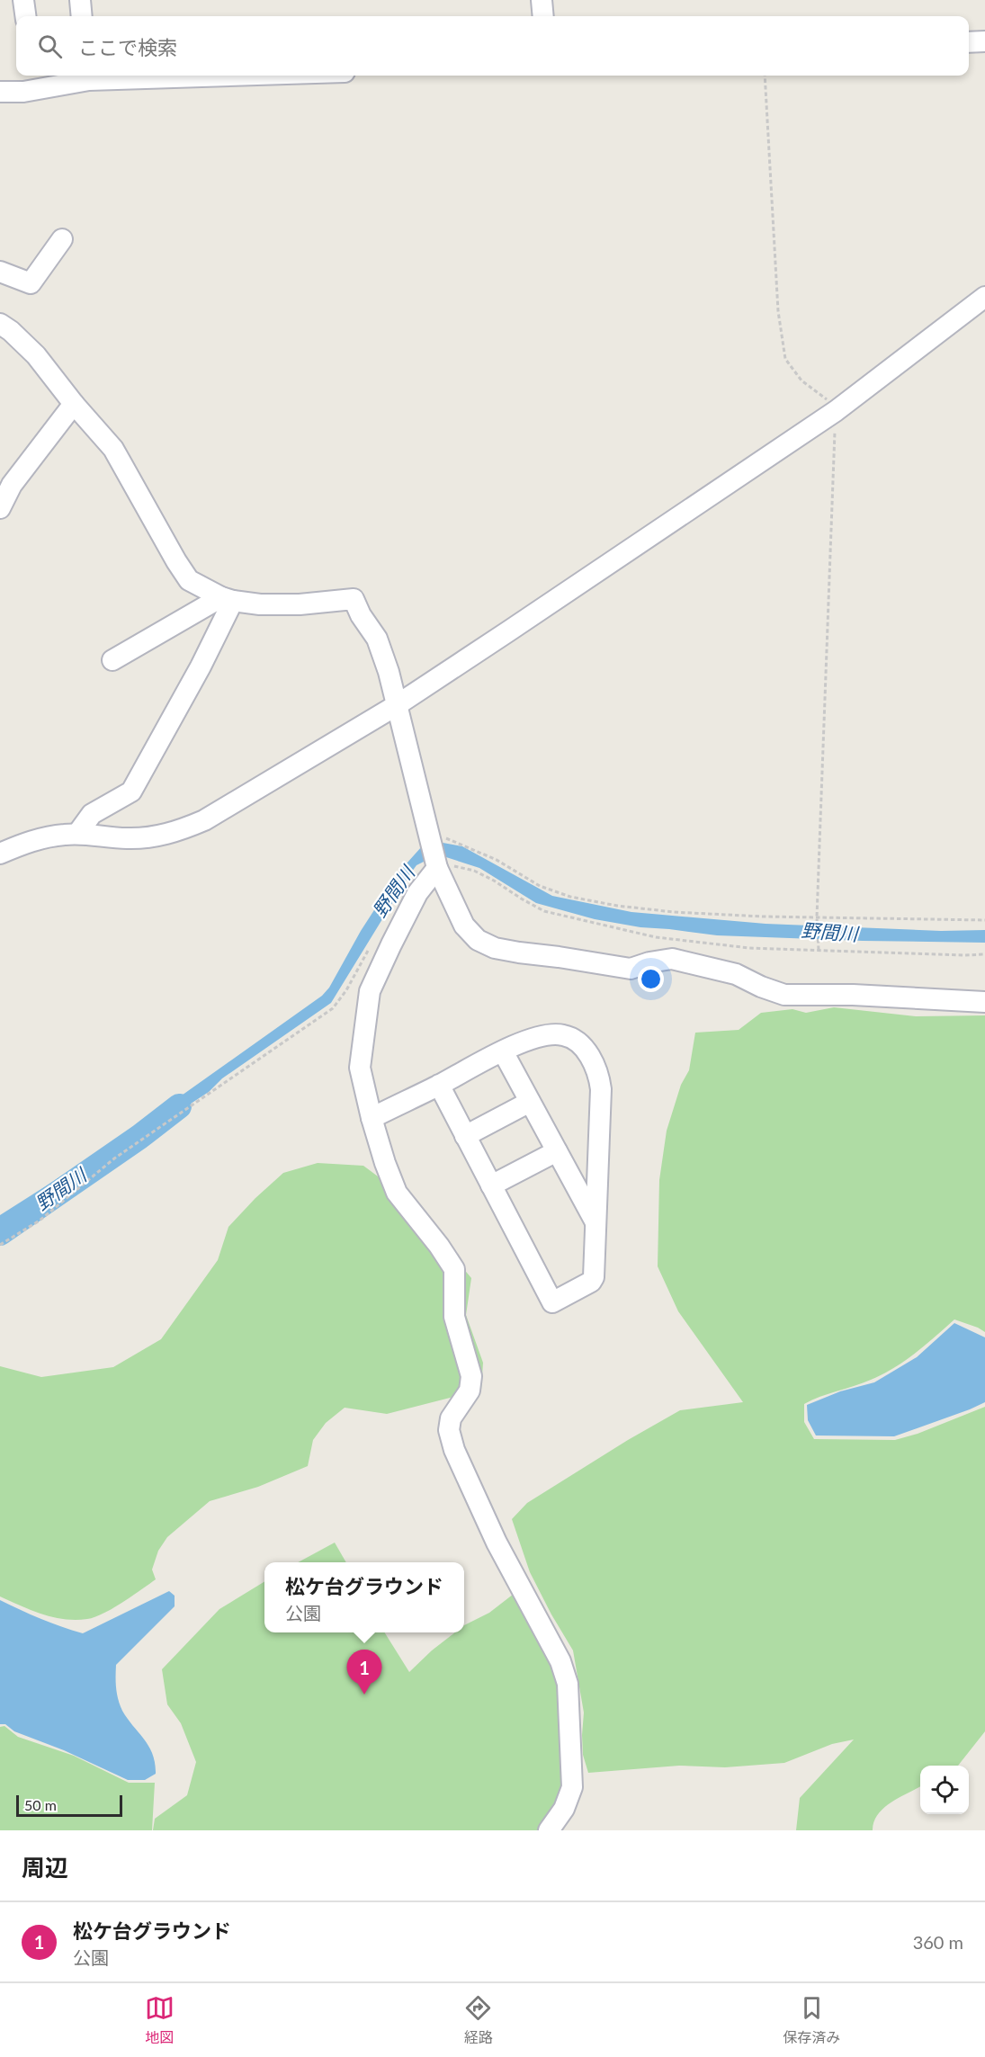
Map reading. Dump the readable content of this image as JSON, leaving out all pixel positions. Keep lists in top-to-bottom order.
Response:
{
  "water": ["野間川"],
  "scale_bar": "50 m",
  "page": {
    "search": "ここで検索",
    "popup": ["松ケ台グラウンド", "公園"],
    "pins": "1",
    "scale": "50 m",
    "heading": "周辺",
    "list": [
      {
        "mark": "1",
        "name": "松ケ台グラウンド",
        "note": "公園",
        "value": "360 m"
      }
    ],
    "nav": ["地図", "経路", "保存済み"]
  }
}
